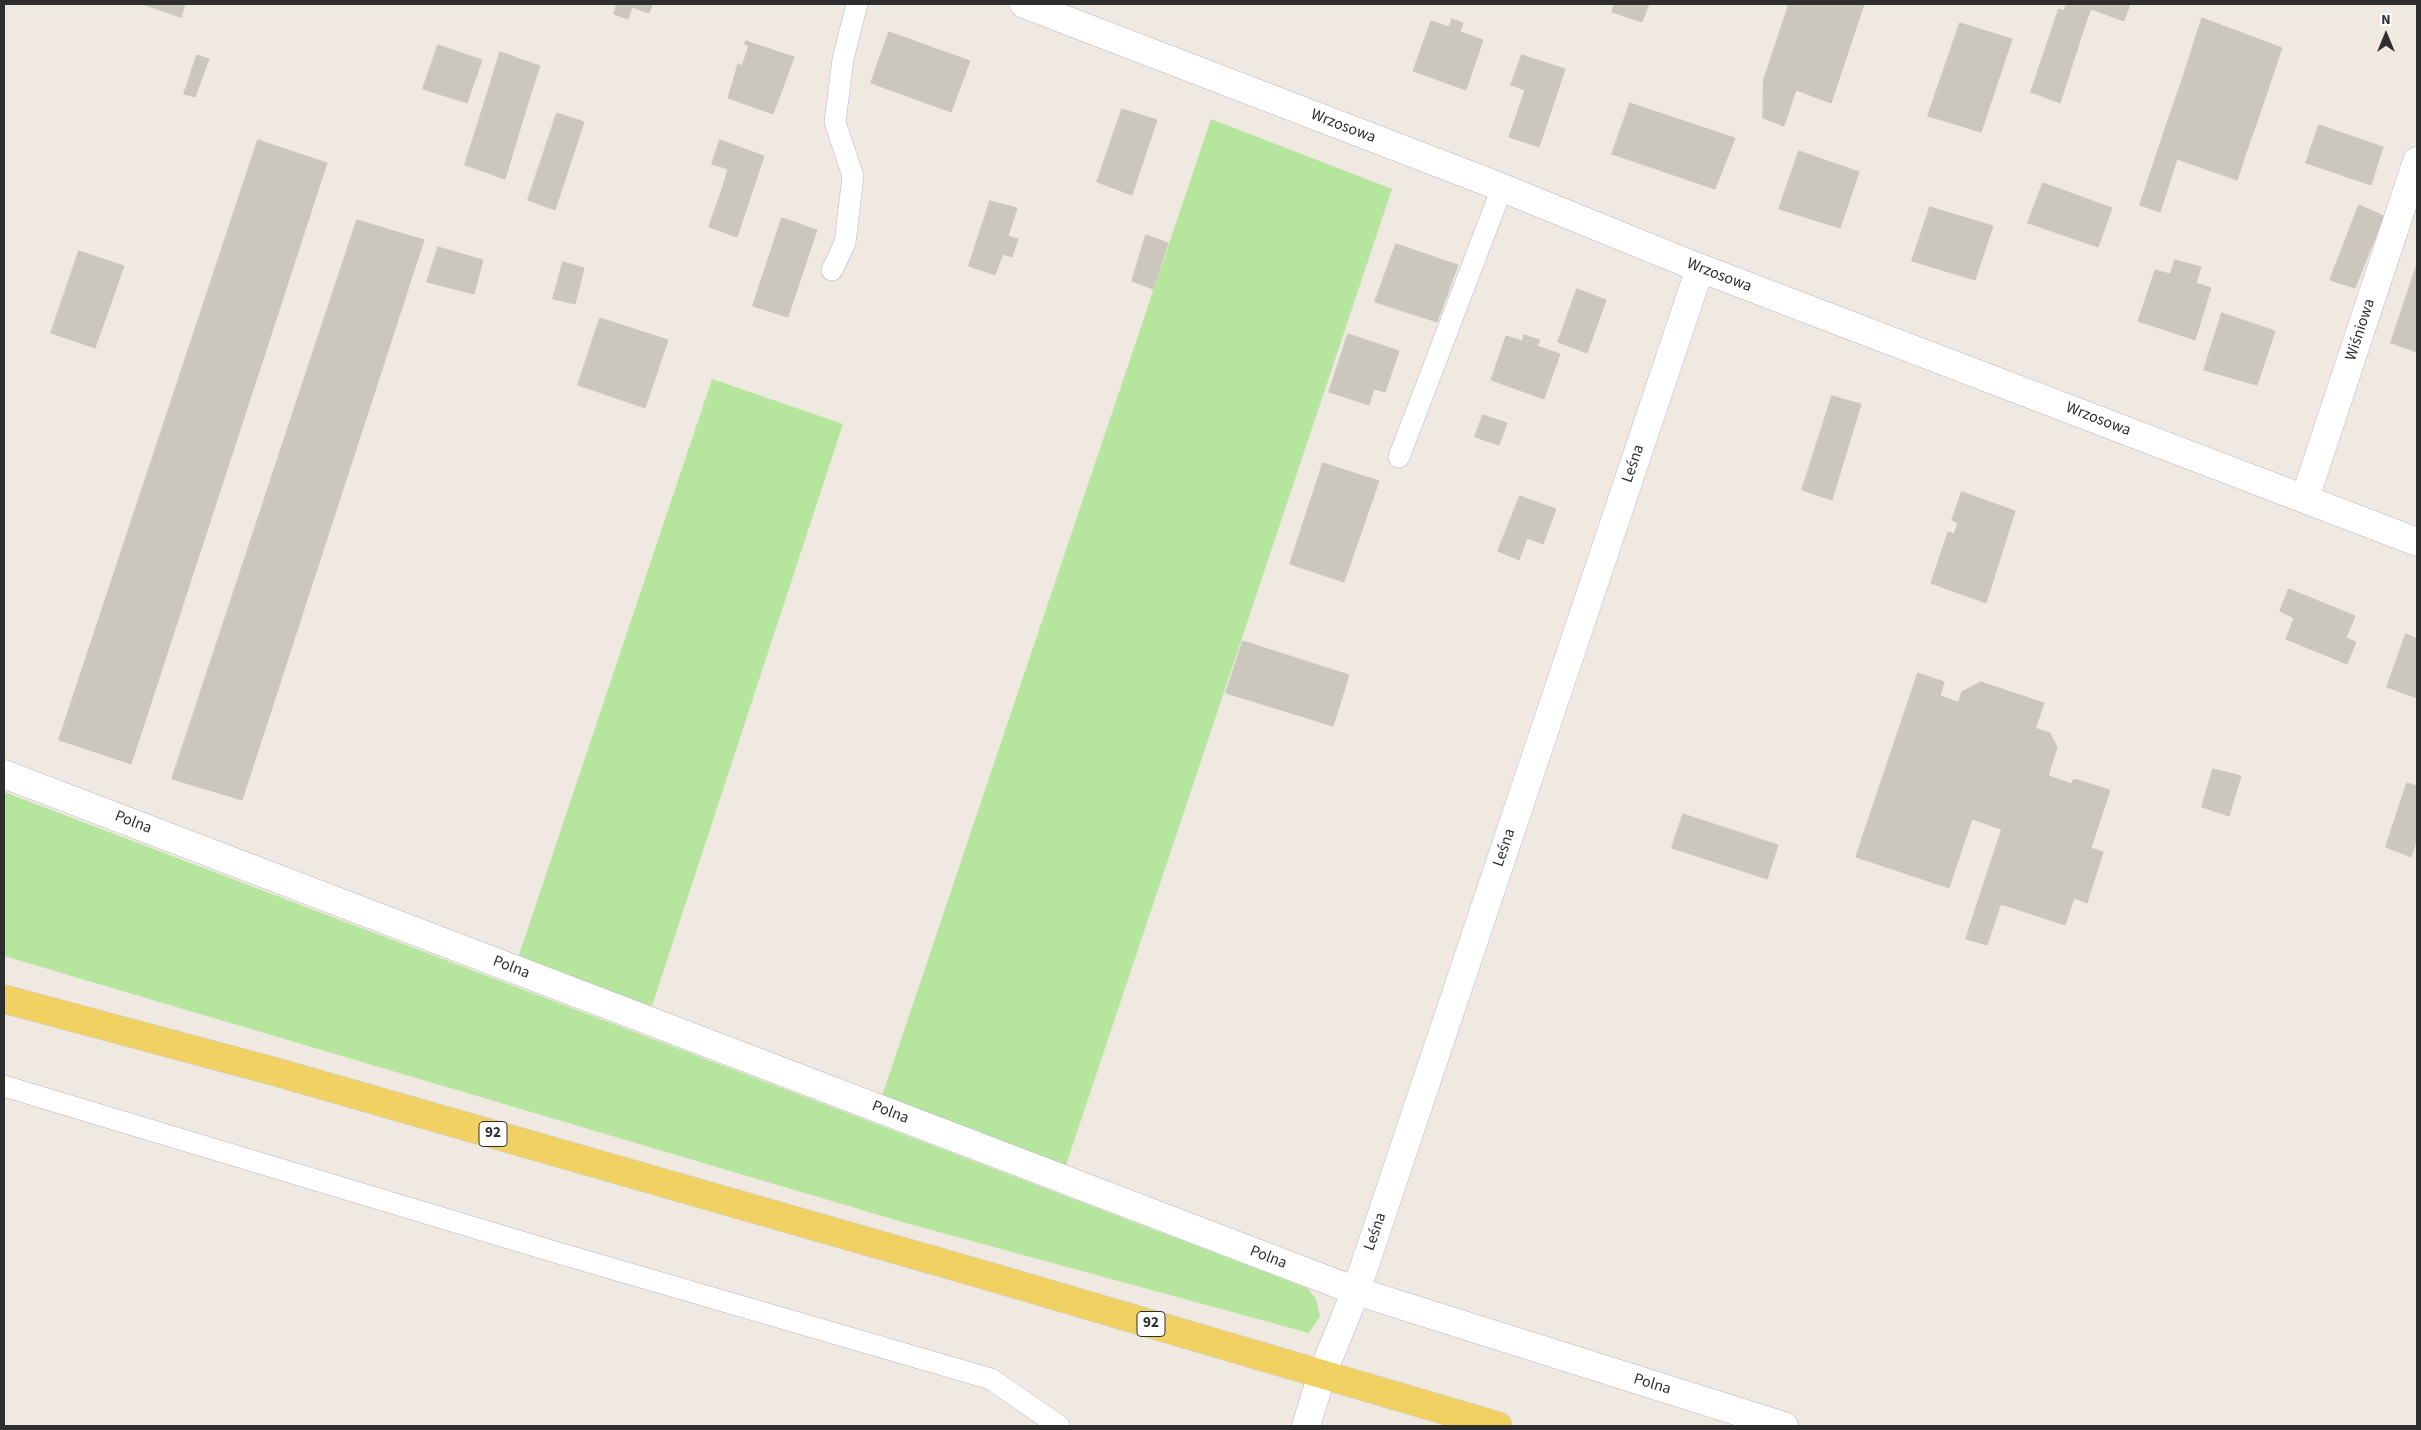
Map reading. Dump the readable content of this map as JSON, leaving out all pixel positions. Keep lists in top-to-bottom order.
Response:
{
  "streets": {
    "main road": ["92"],
    "street": [
      "Wrzosowa",
      "Wiśniowa",
      "Leśna",
      "Polna"
    ]
  },
  "crossings": [
    ["Wrzosowa", "Wiśniowa"],
    ["Wrzosowa", "Leśna"],
    ["Leśna", "Polna"],
    ["Leśna", "92"]
  ],
  "north": "top"
}
